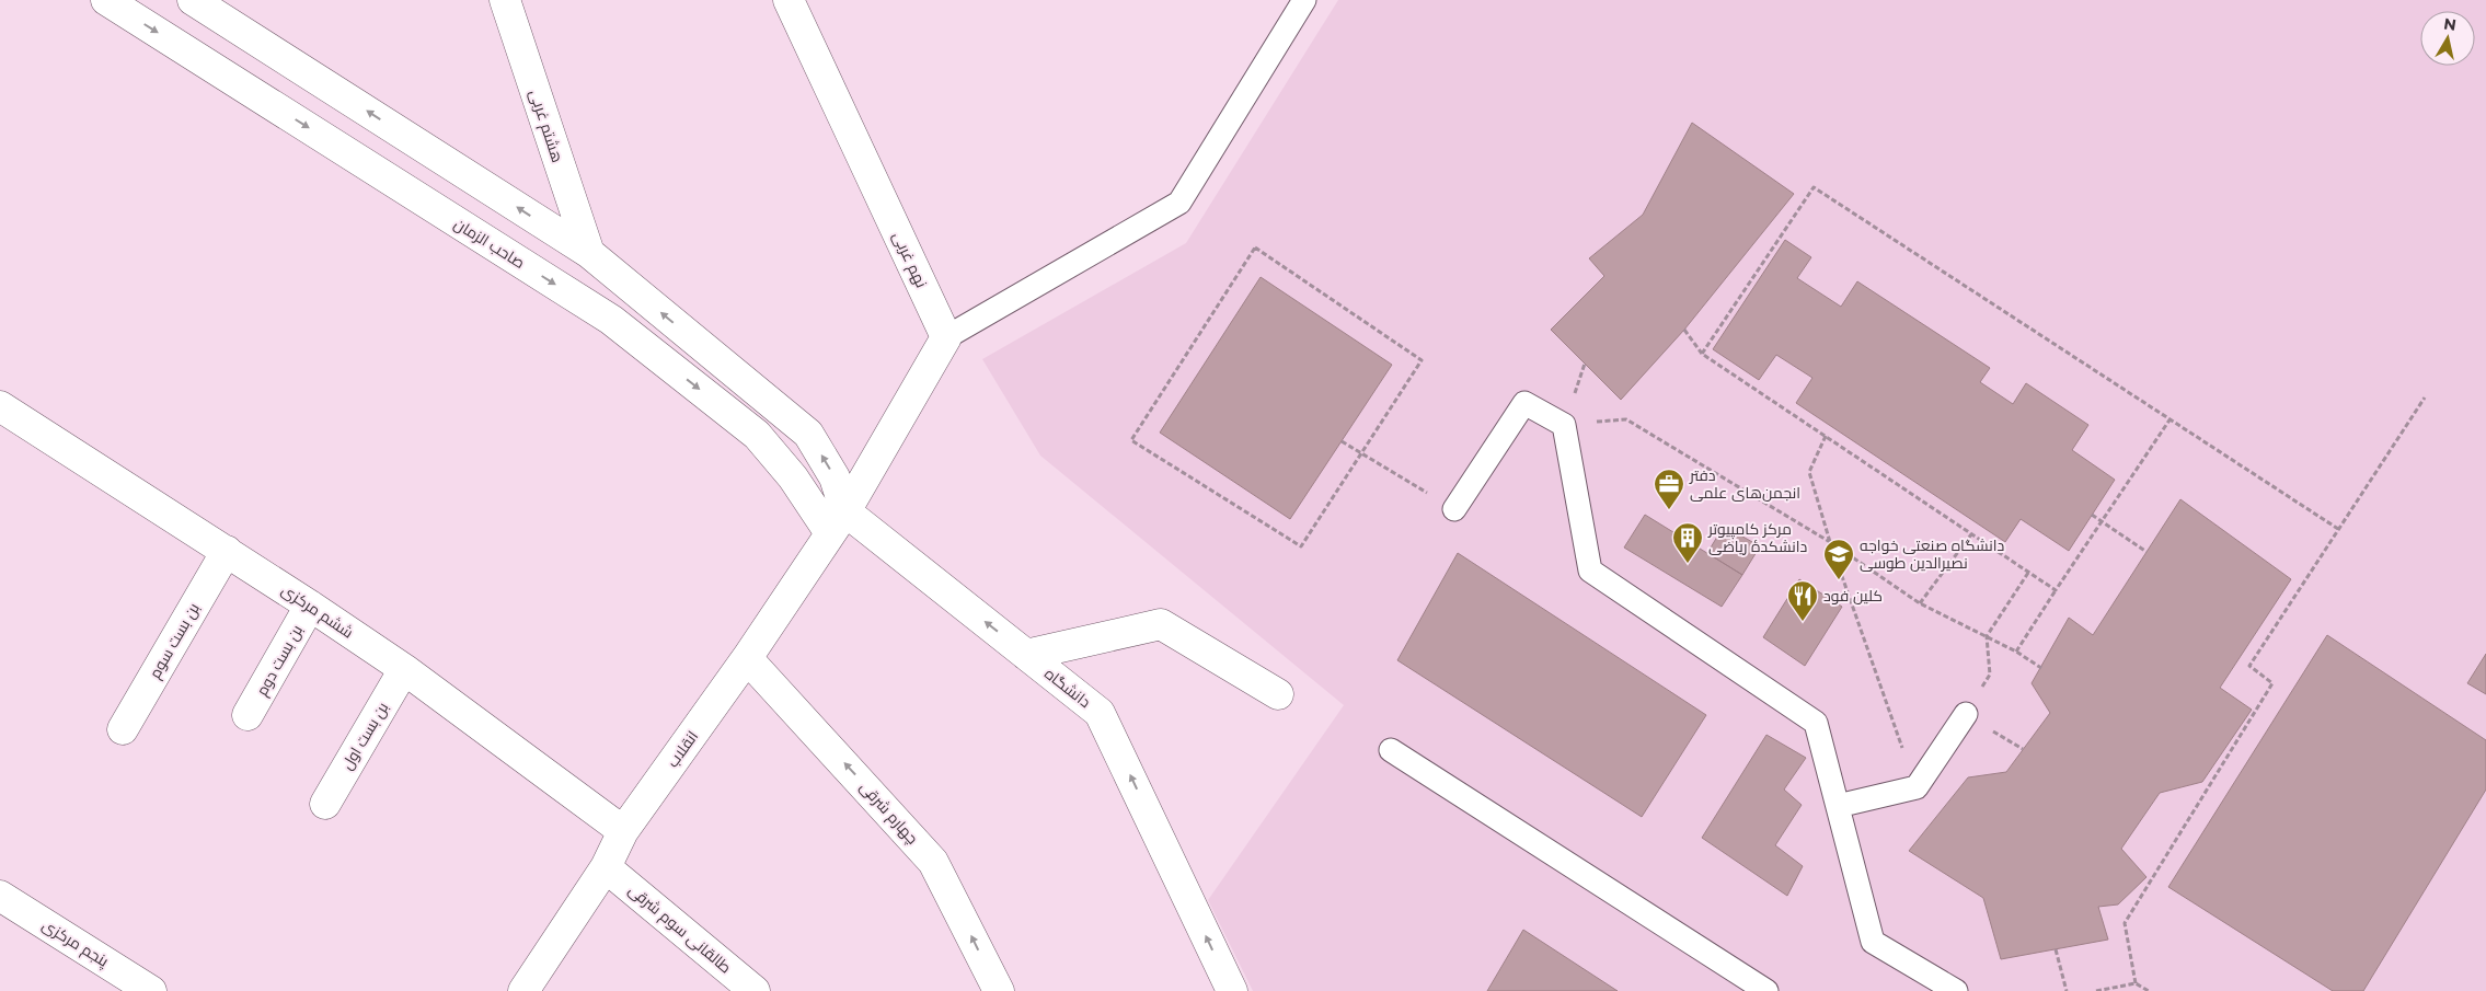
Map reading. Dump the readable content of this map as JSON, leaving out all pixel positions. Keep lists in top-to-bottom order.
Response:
{
  "streets": {
    "street": [
      "هشتم غربی",
      "صاحب الزمان",
      "نهم غربی",
      "ششم مرکزی",
      "بن بست سوم",
      "بن بست دوم",
      "دانشگاه",
      "بن بست اول",
      "انقلاب",
      "چهارم شرقی",
      "طالقانی سوم شرقی",
      "پنجم مرکزی"
    ]
  },
  "crossings": [
    ["صاحب الزمان", "دانشگاه"],
    ["صاحب الزمان", "انقلاب"],
    ["ششم مرکزی", "بن بست سوم"],
    ["ششم مرکزی", "بن بست دوم"],
    ["ششم مرکزی", "بن بست اول"],
    ["ششم مرکزی", "انقلاب"],
    ["دانشگاه", "انقلاب"],
    ["انقلاب", "چهارم شرقی"],
    ["انقلاب", "طالقانی سوم شرقی"]
  ],
  "one_way": ["دانشگاه", "چهارم شرقی"],
  "places": {
    "office": ["دفتر انجمن‌های علمی"],
    "building": ["مرکز کامپیوتر دانشکدهٔ ریاضی"],
    "school or university": ["دانشگاه صنعتی خواجه نصیرالدین طوسی"],
    "restaurant": ["کلین فود"]
  },
  "north": "top"
}
